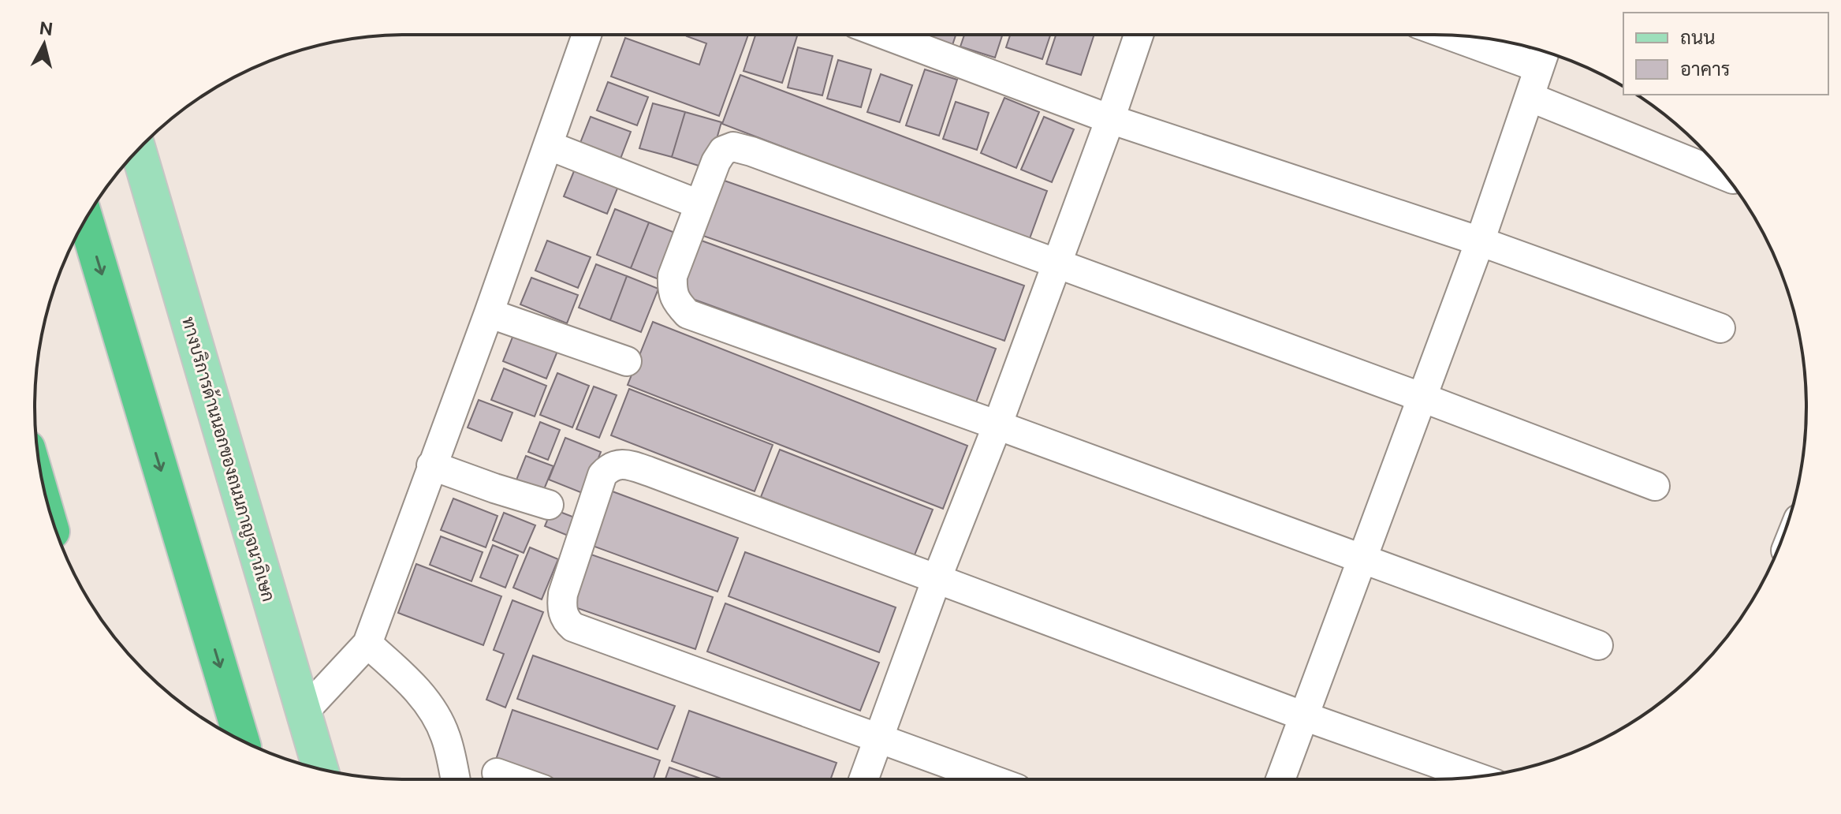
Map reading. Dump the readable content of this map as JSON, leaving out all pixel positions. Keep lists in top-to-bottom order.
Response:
{
  "streets": {
    "main road": ["ทางบริการด้านนอกของถนนกาญจนาภิเษก"]
  },
  "legend": ["ถนน", "อาคาร"],
  "north": "top"
}
